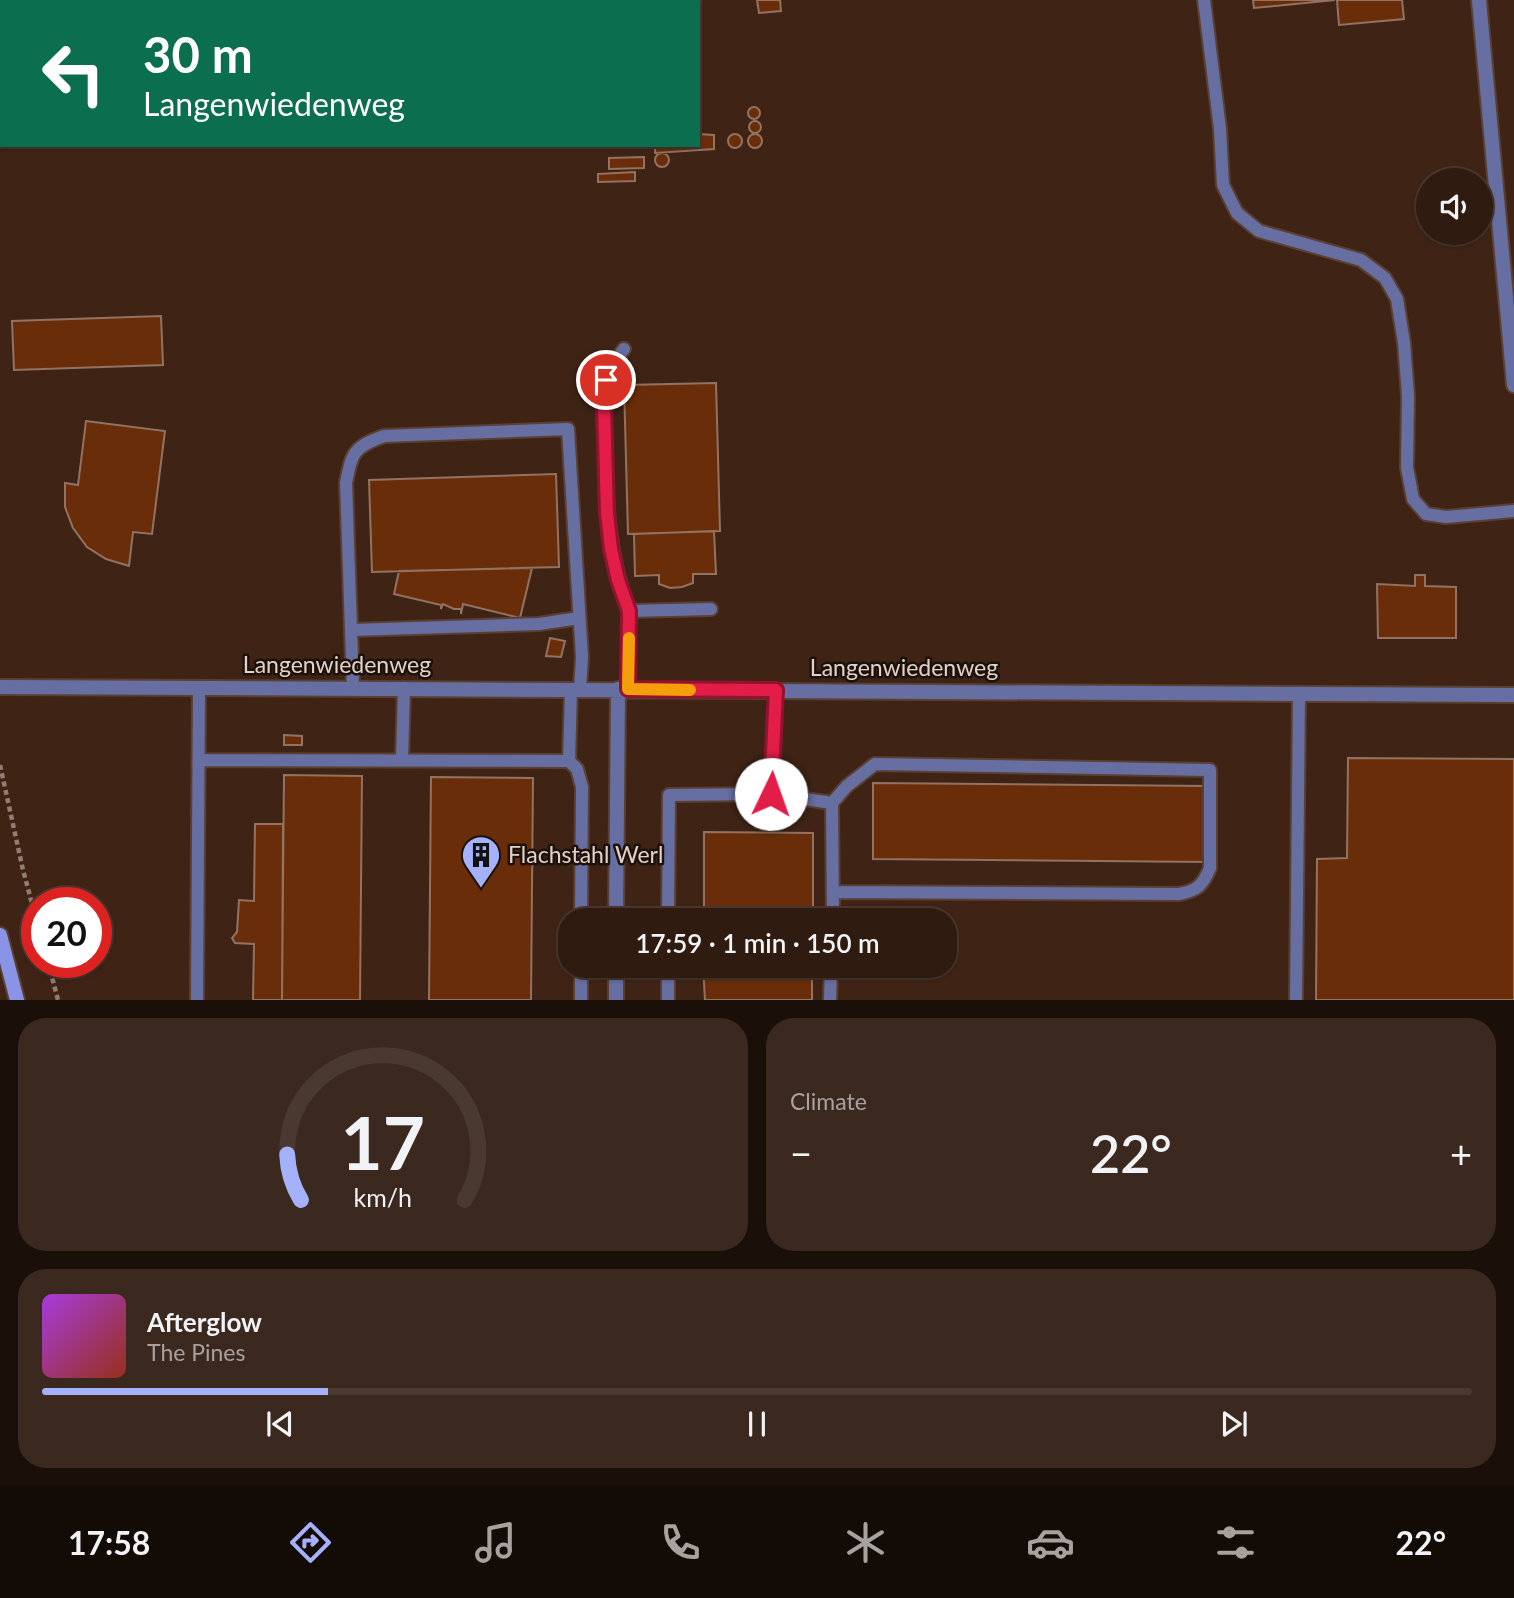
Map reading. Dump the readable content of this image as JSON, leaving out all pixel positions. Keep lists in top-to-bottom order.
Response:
{
  "streets": {
    "street": ["Langenwiedenweg"]
  },
  "places": {
    "building": ["Flachstahl Werl"]
  },
  "page": {
    "turn": ["30 m", "Langenwiedenweg"],
    "limit": "20",
    "trip": "17:59 · 1 min · 150 m",
    "tile": "Climate",
    "heat": ["−", "22°", "+"],
    "song": ["Afterglow", "The Pines"],
    "tabs": ["17:58", "22°"],
    "gauge": ["17", "km/h"]
  }
}
